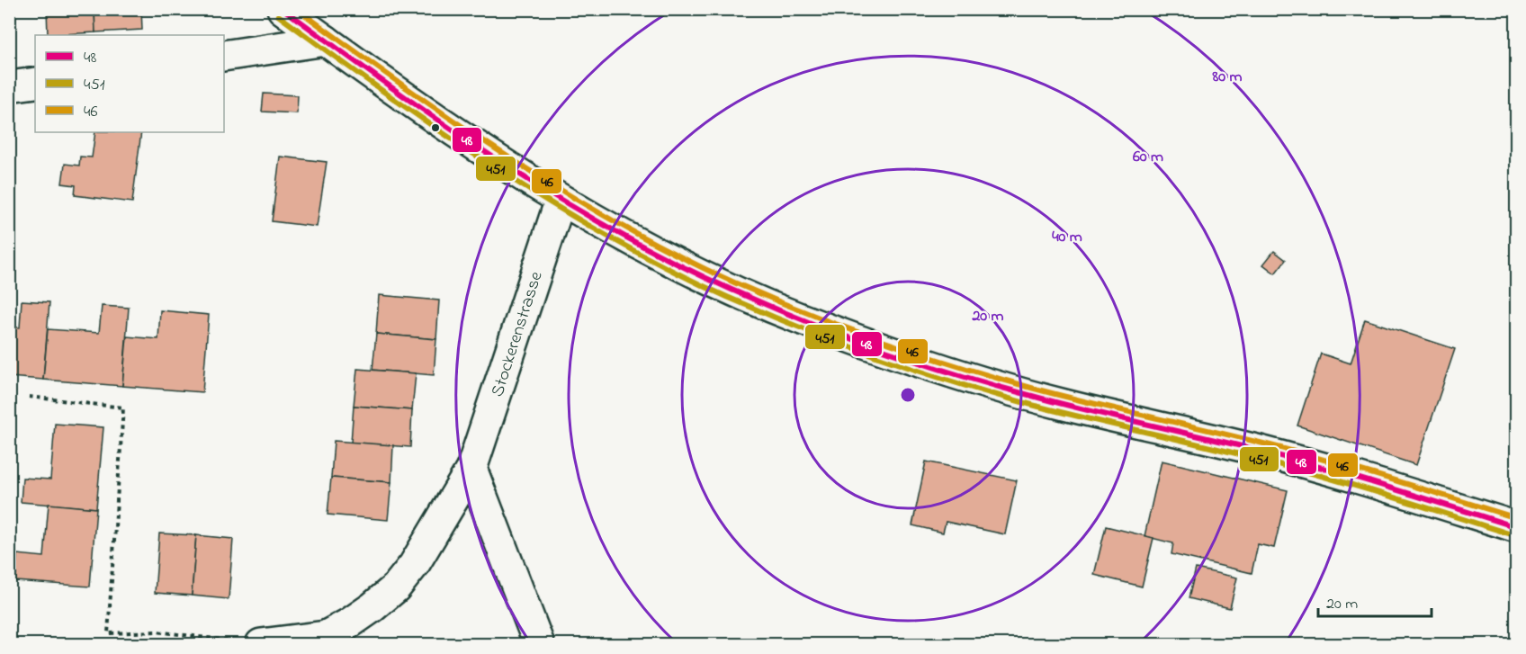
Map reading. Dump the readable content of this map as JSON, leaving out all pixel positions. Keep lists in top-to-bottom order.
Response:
{
  "streets": {
    "main road": ["Stockerenstrasse"]
  },
  "lines": ["transit line 48", "transit line 46", "transit line 451"],
  "legend": ["48", "451", "46"],
  "scale_bar": "20 m",
  "rings": [
    "80 m",
    "60 m",
    "40 m",
    "20 m"
  ]
}
